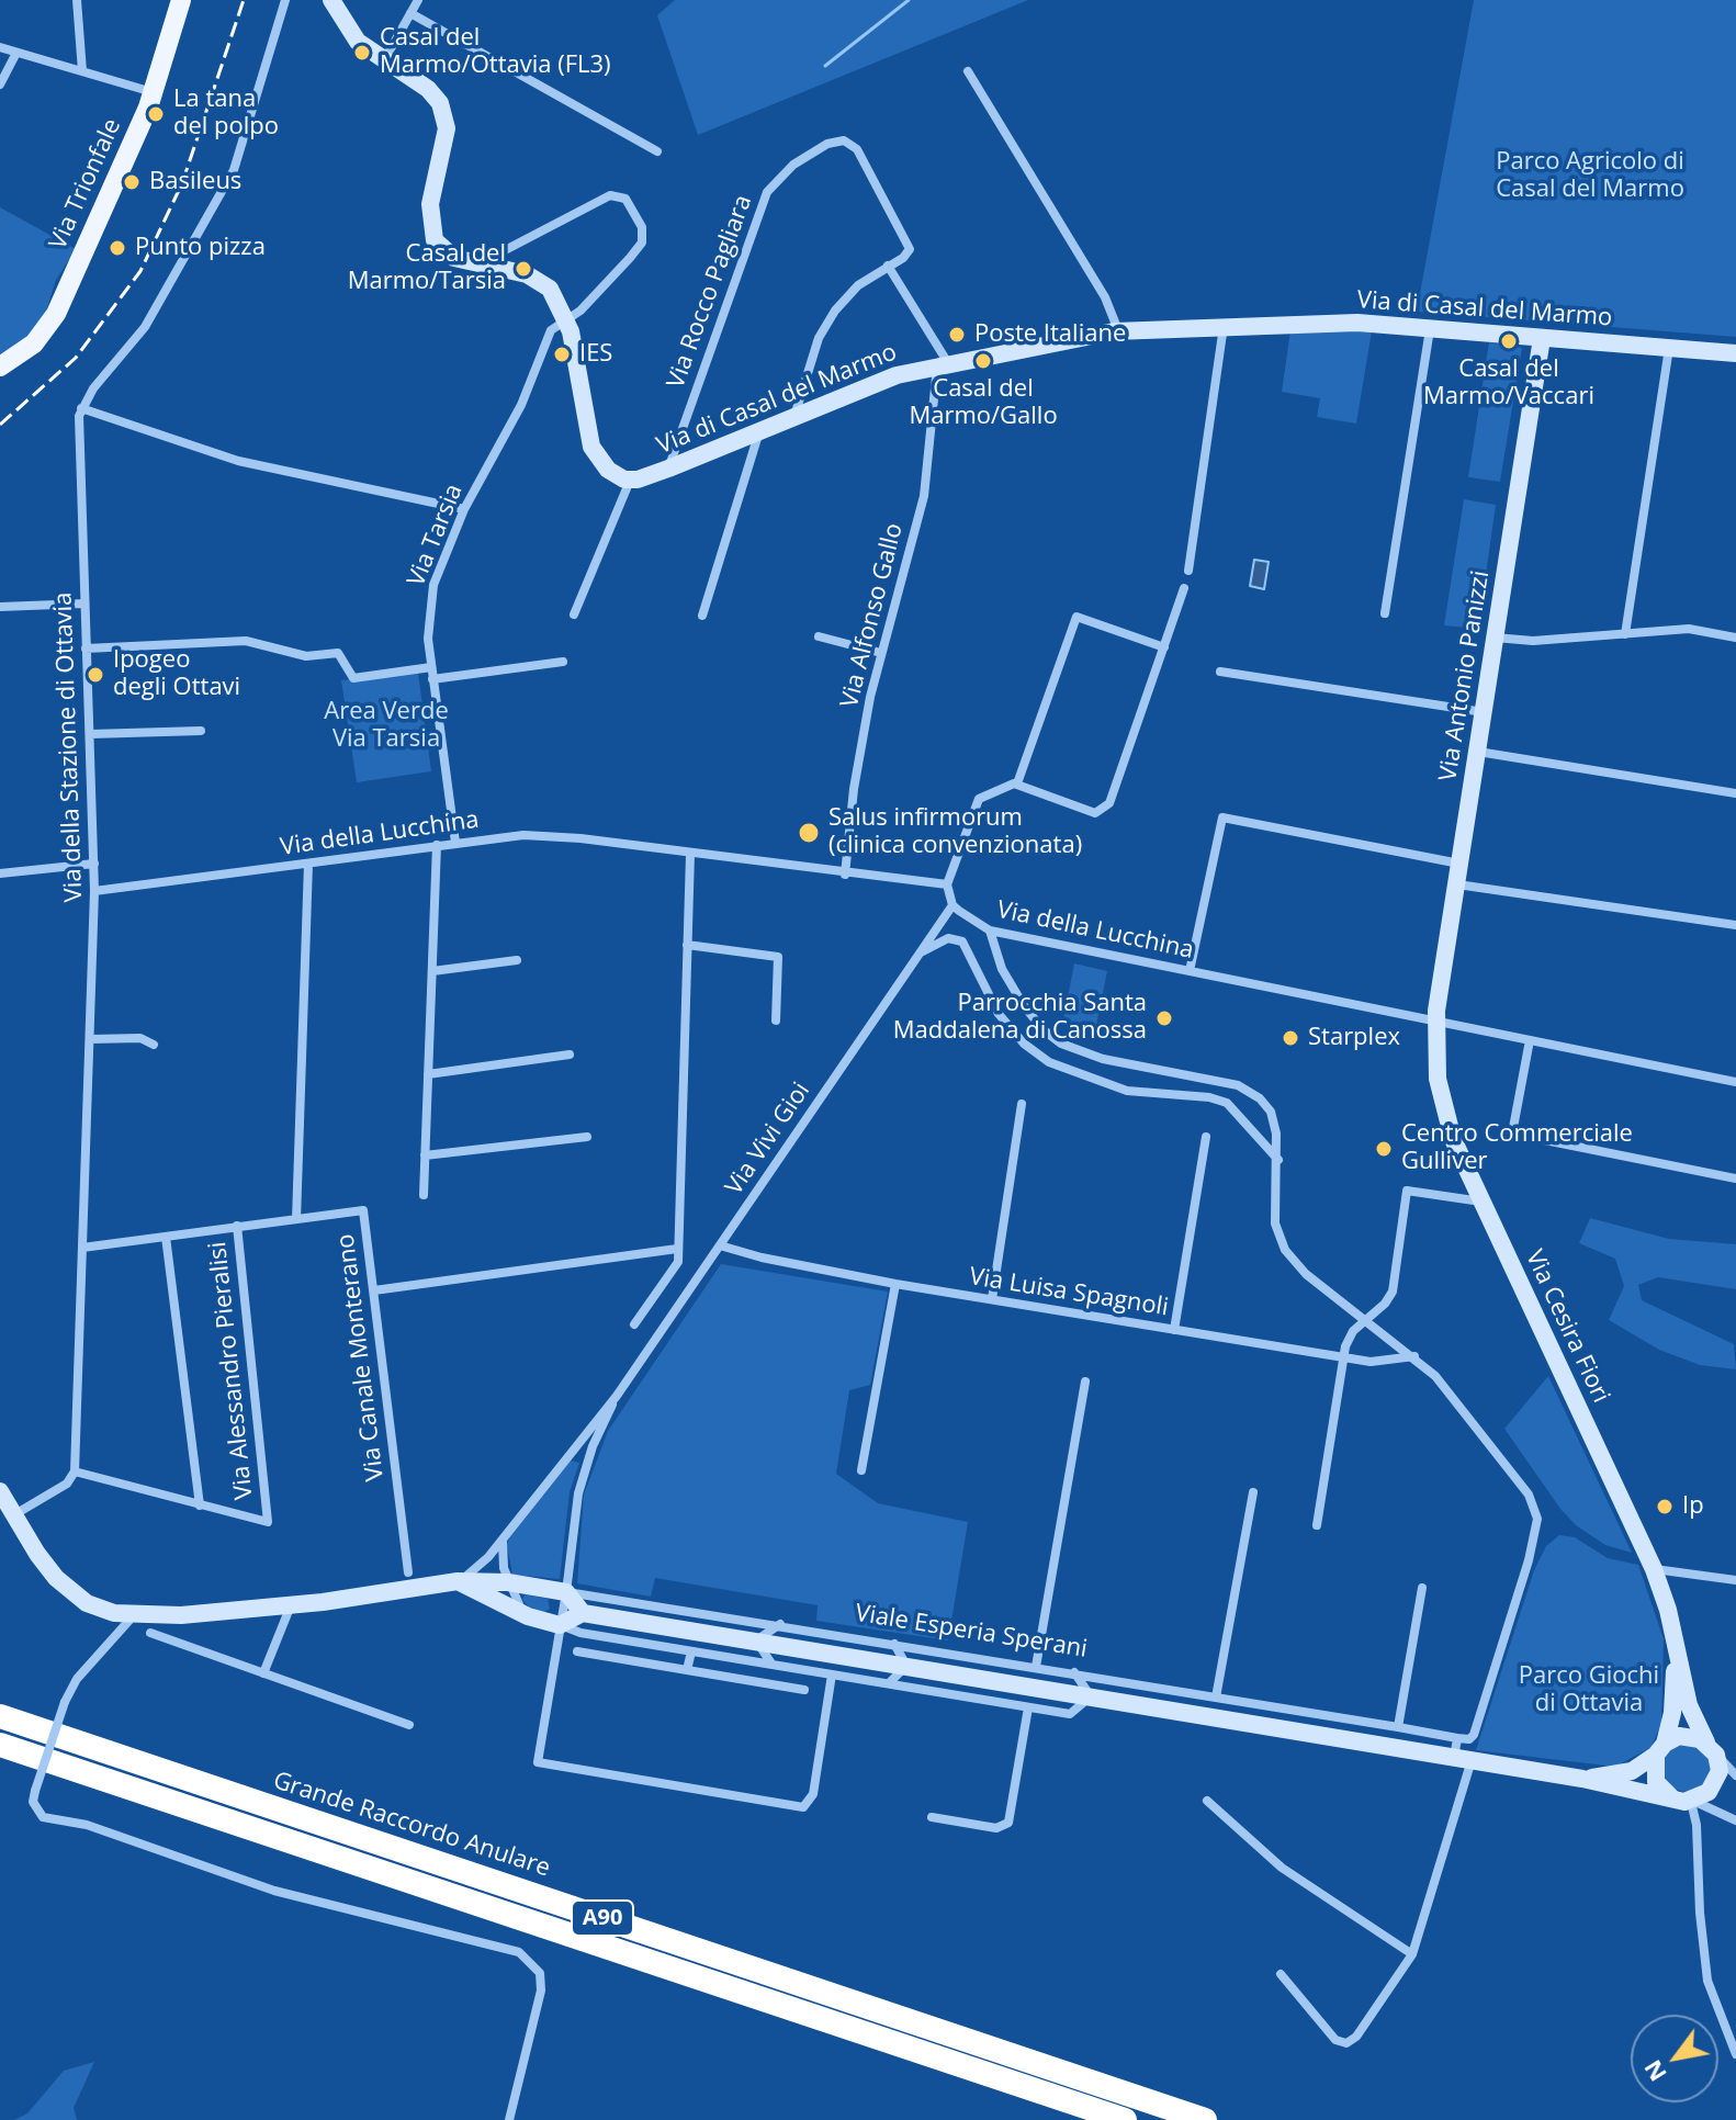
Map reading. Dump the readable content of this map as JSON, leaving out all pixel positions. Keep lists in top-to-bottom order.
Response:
{
  "streets": {
    "highway": ["Grande Raccordo Anulare", "A90"],
    "main road": ["Via Trionfale"],
    "street": [
      "Via Rocco Pagliara",
      "Via di Casal del Marmo",
      "Via Tarsia",
      "Via Alfonso Gallo",
      "Via Antonio Panizzi",
      "Via della Stazione di Ottavia",
      "Via della Lucchina",
      "Via Vivi Gioi",
      "Via Luisa Spagnoli",
      "Via Cesira Fiori",
      "Via Canale Monterano",
      "Via Alessandro Pieralisi",
      "Viale Esperia Sperani"
    ]
  },
  "crossings": [
    ["Via Rocco Pagliara", "Via di Casal del Marmo"],
    ["Via di Casal del Marmo", "Via Alfonso Gallo"],
    ["Via di Casal del Marmo", "Via Antonio Panizzi"],
    ["Via Tarsia", "Via della Lucchina"],
    ["Via Alfonso Gallo", "Via della Lucchina"],
    ["Via Antonio Panizzi", "Via della Lucchina"],
    ["Via Antonio Panizzi", "Via Cesira Fiori"],
    ["Via della Stazione di Ottavia", "Via della Lucchina"],
    ["Via della Stazione di Ottavia", "Via Canale Monterano"],
    ["Via della Stazione di Ottavia", "Via Alessandro Pieralisi"],
    ["Via della Lucchina", "Via Vivi Gioi"],
    ["Via della Lucchina", "Via Cesira Fiori"],
    ["Via Vivi Gioi", "Via Luisa Spagnoli"],
    ["Via Vivi Gioi", "Viale Esperia Sperani"],
    ["Via Cesira Fiori", "Viale Esperia Sperani"],
    ["Via Canale Monterano", "Via Alessandro Pieralisi"]
  ],
  "parks": ["Parco Agricolo di Casal del Marmo", "Area Verde Via Tarsia", "Parco Giochi di Ottavia"],
  "places": [
    "Casal del Marmo/Ottavia (FL3)",
    "La tana del polpo",
    "Basileus",
    "Punto pizza",
    "Casal del Marmo/Tarsia",
    "Poste Italiane",
    "Casal del Marmo/Vaccari",
    "IES",
    "Casal del Marmo/Gallo",
    "Ipogeo degli Ottavi",
    "Salus infirmorum (clinica convenzionata)",
    "Parrocchia Santa Maddalena di Canossa",
    "Starplex",
    "Centro Commerciale Gulliver",
    "Ip"
  ],
  "north": "bottom left"
}
